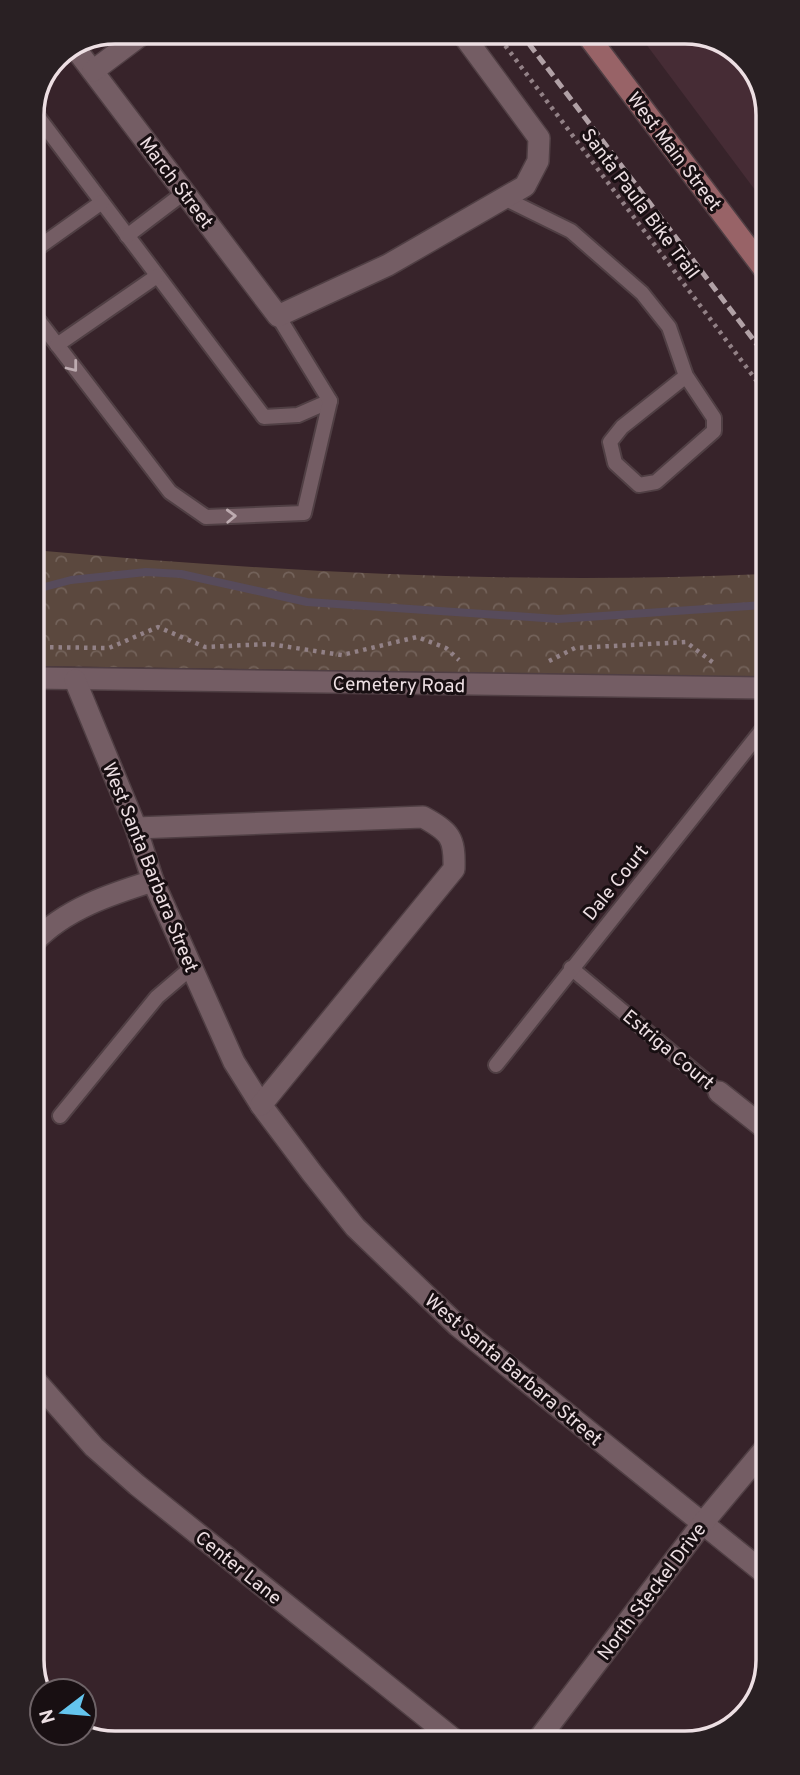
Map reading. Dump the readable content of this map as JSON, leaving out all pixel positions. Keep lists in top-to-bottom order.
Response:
{
  "streets": {
    "street": [
      "West Main Street",
      "March Street",
      "Cemetery Road",
      "West Santa Barbara Street",
      "Estriga Court",
      "Center Lane",
      "North Steckel Drive"
    ],
    "lane": ["Dale Court"],
    "path": ["Santa Paula Bike Trail"]
  },
  "crossings": [
    ["Cemetery Road", "West Santa Barbara Street"],
    ["West Santa Barbara Street", "North Steckel Drive"],
    ["Dale Court", "Estriga Court"]
  ],
  "north": "left"
}
